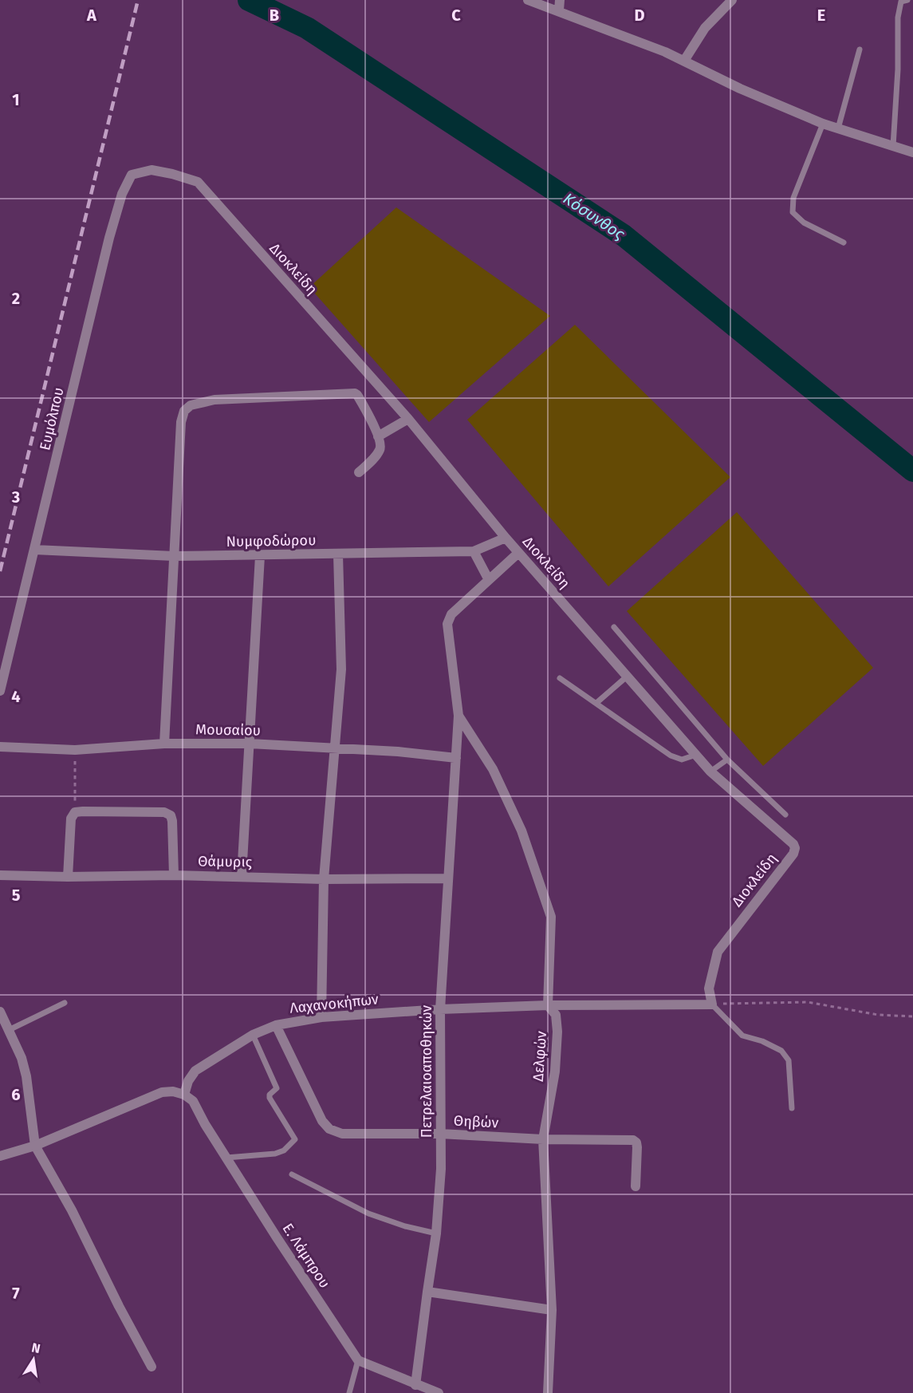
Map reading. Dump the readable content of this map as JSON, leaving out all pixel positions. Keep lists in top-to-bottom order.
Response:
{
  "streets": {
    "street": [
      "Διοκλείδη",
      "Ευμόλπου",
      "Νυμφοδώρου",
      "Μουσαίου",
      "Θάμυρις",
      "Λαχανοκήπων",
      "Δελφών",
      "Πετρελαιοαποθηκών",
      "Θηβών",
      "Ε. Λάμπρου"
    ]
  },
  "crossings": [
    ["Διοκλείδη", "Ευμόλπου"],
    ["Διοκλείδη", "Νυμφοδώρου"],
    ["Διοκλείδη", "Λαχανοκήπων"],
    ["Διοκλείδη", "Πετρελαιοαποθηκών"],
    ["Ευμόλπου", "Νυμφοδώρου"],
    ["Μουσαίου", "Πετρελαιοαποθηκών"],
    ["Θάμυρις", "Πετρελαιοαποθηκών"],
    ["Λαχανοκήπων", "Δελφών"],
    ["Λαχανοκήπων", "Πετρελαιοαποθηκών"],
    ["Λαχανοκήπων", "Θηβών"],
    ["Λαχανοκήπων", "Ε. Λάμπρου"],
    ["Δελφών", "Πετρελαιοαποθηκών"],
    ["Δελφών", "Θηβών"],
    ["Πετρελαιοαποθηκών", "Θηβών"]
  ],
  "water": ["Κόσυνθος"],
  "north": "top",
  "grid": {
    "columns": [
      "A",
      "B",
      "C",
      "D",
      "E"
    ],
    "rows": [
      "1",
      "2",
      "3",
      "4",
      "5",
      "6",
      "7"
    ]
  }
}
